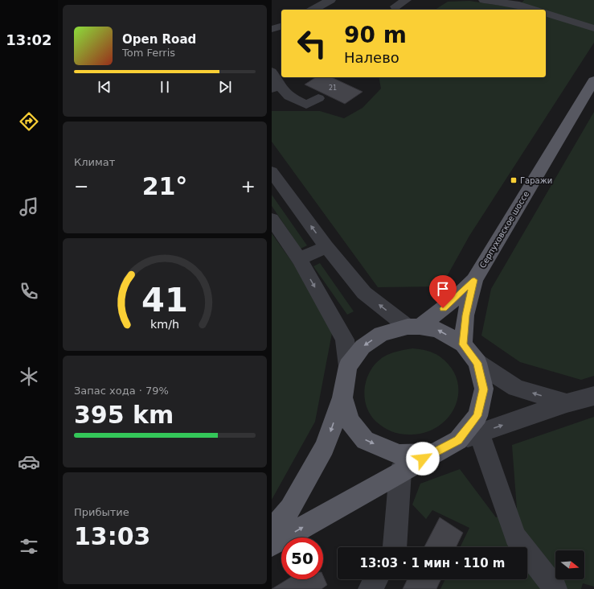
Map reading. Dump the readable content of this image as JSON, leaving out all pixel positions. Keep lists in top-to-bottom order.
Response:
{
  "streets": {
    "main road": ["Серпуховское шоссе"]
  },
  "places": {
    "transit": ["Гаражи"]
  },
  "house_numbers": ["21"],
  "north": "right",
  "page": {
    "tabs": "13:02",
    "turn": ["90 m", "Налево"],
    "song": ["Open Road", "Tom Ferris"],
    "tile": [
      "Климат",
      ["Запас хода · 79%", "395 km"],
      ["Прибытие", "13:03"]
    ],
    "heat": ["−", "21°", "+"],
    "limit": "50",
    "trip": "13:03 · 1 мин · 110 m",
    "gauge": ["41", "km/h"]
  }
}
